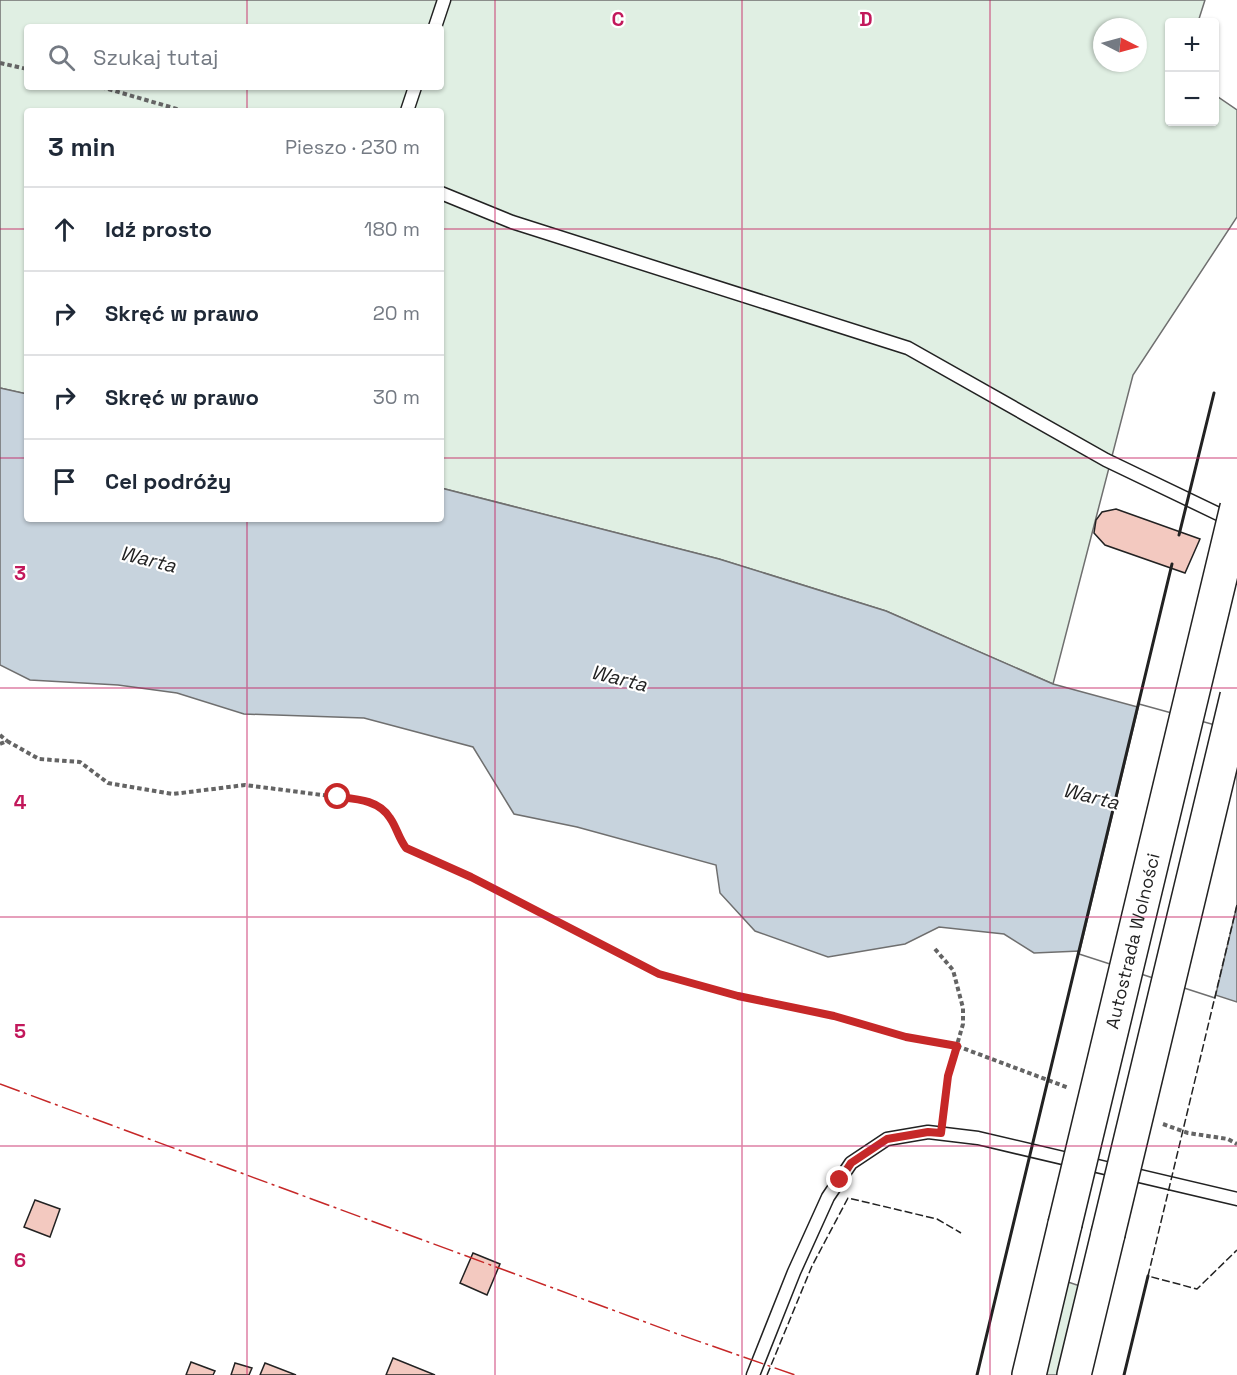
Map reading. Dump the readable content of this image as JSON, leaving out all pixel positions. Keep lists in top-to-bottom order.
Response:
{
  "streets": {
    "highway": ["Autostrada Wolności"]
  },
  "water": ["Warta"],
  "north": "right",
  "page": {
    "map_buttons": ["+", "−"],
    "search": "Szukaj tutaj",
    "heading": ["3 min", "Pieszo · 230 m"],
    "list": [
      ["Idź prosto", "180 m"],
      ["Skręć w prawo", "20 m"],
      ["Skręć w prawo", "30 m"],
      "Cel podróży"
    ]
  },
  "grid": {
    "columns": ["C", "D"],
    "rows": [
      "3",
      "4",
      "5",
      "6"
    ]
  }
}
